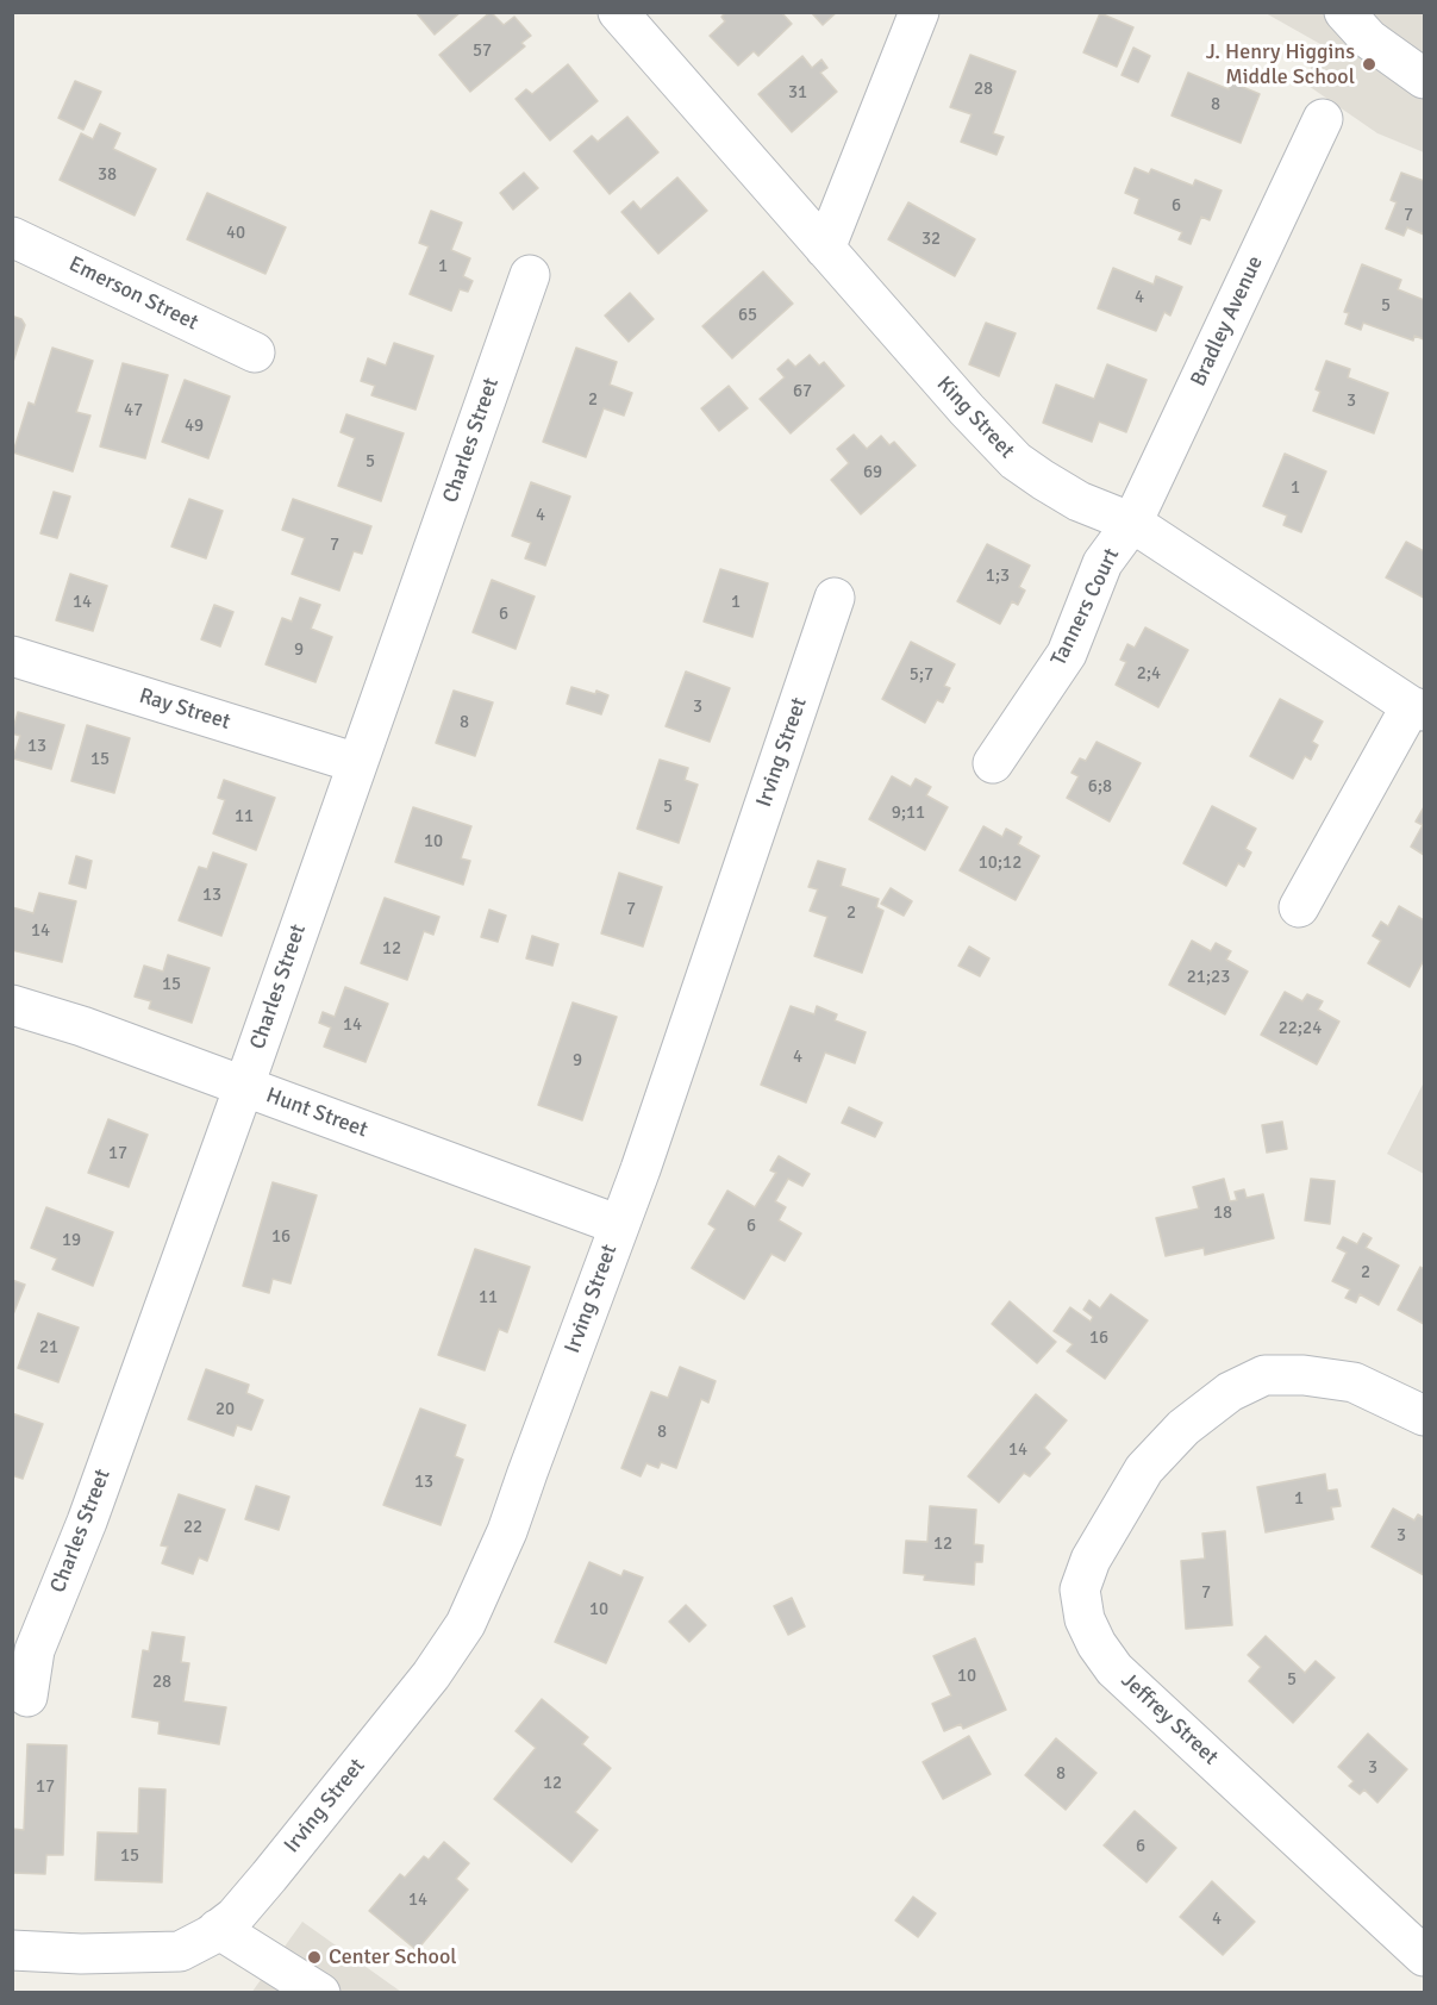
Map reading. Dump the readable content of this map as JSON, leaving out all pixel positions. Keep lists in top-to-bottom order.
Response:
{
  "streets": {
    "street": [
      "Emerson Street",
      "Bradley Avenue",
      "King Street",
      "Charles Street",
      "Tanners Court",
      "Ray Street",
      "Irving Street",
      "Hunt Street",
      "Jeffrey Street"
    ]
  },
  "crossings": [
    ["Bradley Avenue", "King Street"],
    ["Bradley Avenue", "Tanners Court"],
    ["King Street", "Tanners Court"],
    ["Charles Street", "Ray Street"],
    ["Charles Street", "Hunt Street"],
    ["Irving Street", "Hunt Street"]
  ],
  "places": ["J. Henry Higgins Middle School", "Center School"],
  "house_numbers": [
    "57",
    "28",
    "31",
    "8",
    "38",
    "6",
    "7",
    "40",
    "32",
    "1",
    "4",
    "5",
    "65",
    "67",
    "2",
    "3",
    "47",
    "49",
    "5",
    "69",
    "1",
    "4",
    "7",
    "1;3",
    "14",
    "1",
    "6",
    "9",
    "2;4",
    "5;7",
    "3",
    "8",
    "13",
    "15",
    "6;8",
    "5",
    "9;11",
    "11",
    "10",
    "10;12",
    "13",
    "7",
    "2",
    "14",
    "12",
    "21;23",
    "15",
    "14",
    "22;24",
    "4",
    "9",
    "17",
    "18",
    "6",
    "16",
    "19",
    "2",
    "11",
    "16",
    "21",
    "20",
    "8",
    "14",
    "13",
    "1",
    "22",
    "3",
    "12",
    "7",
    "10",
    "10",
    "5",
    "28",
    "3",
    "8",
    "12",
    "17",
    "6",
    "15",
    "14",
    "4"
  ]
}
